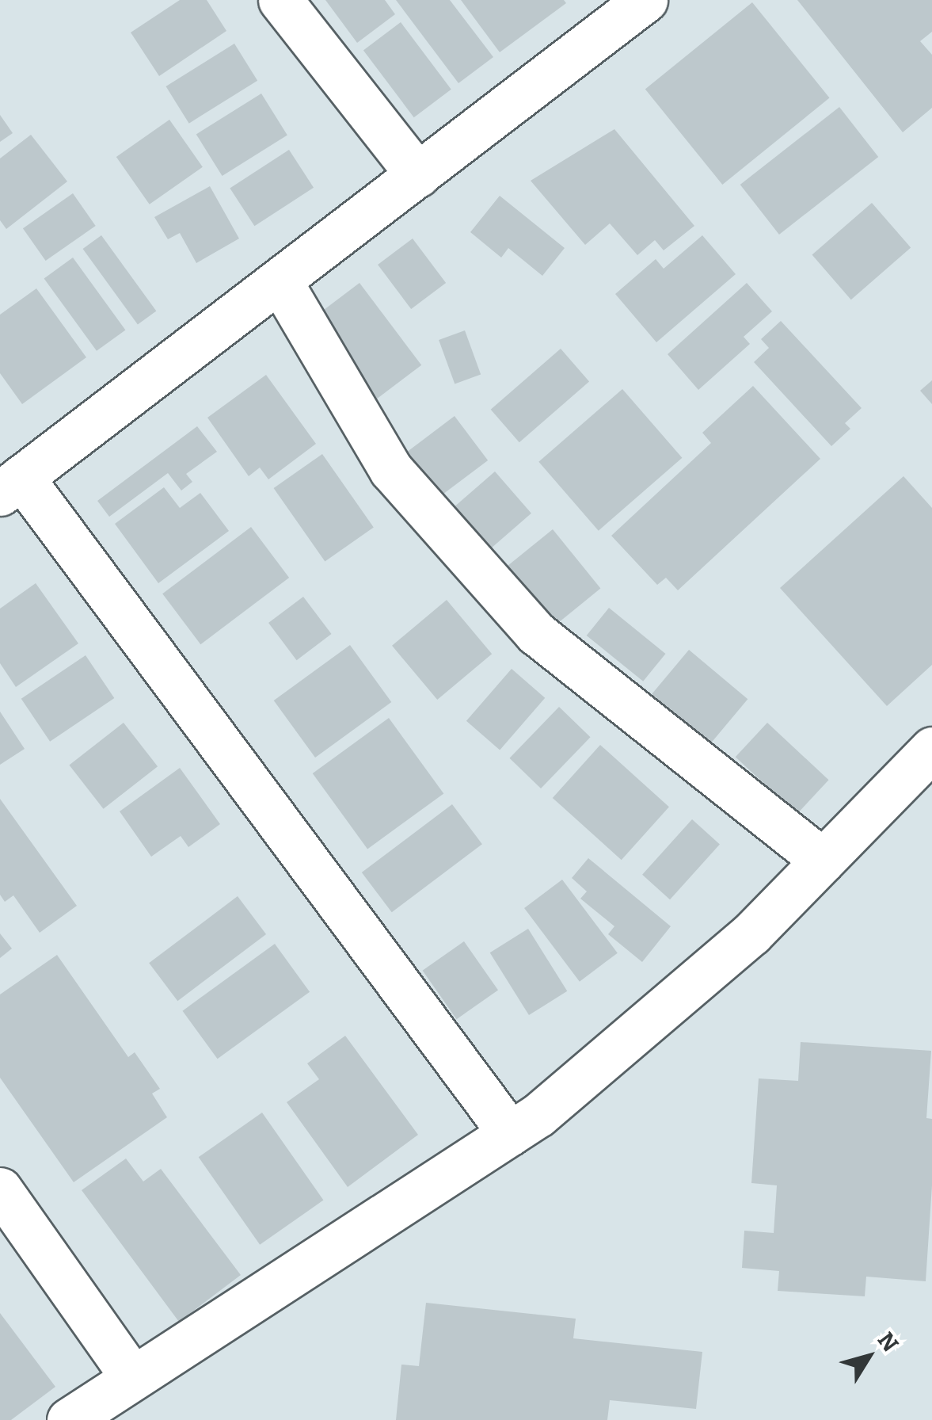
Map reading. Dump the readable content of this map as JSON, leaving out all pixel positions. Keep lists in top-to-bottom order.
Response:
{
  "north": "top right"
}
